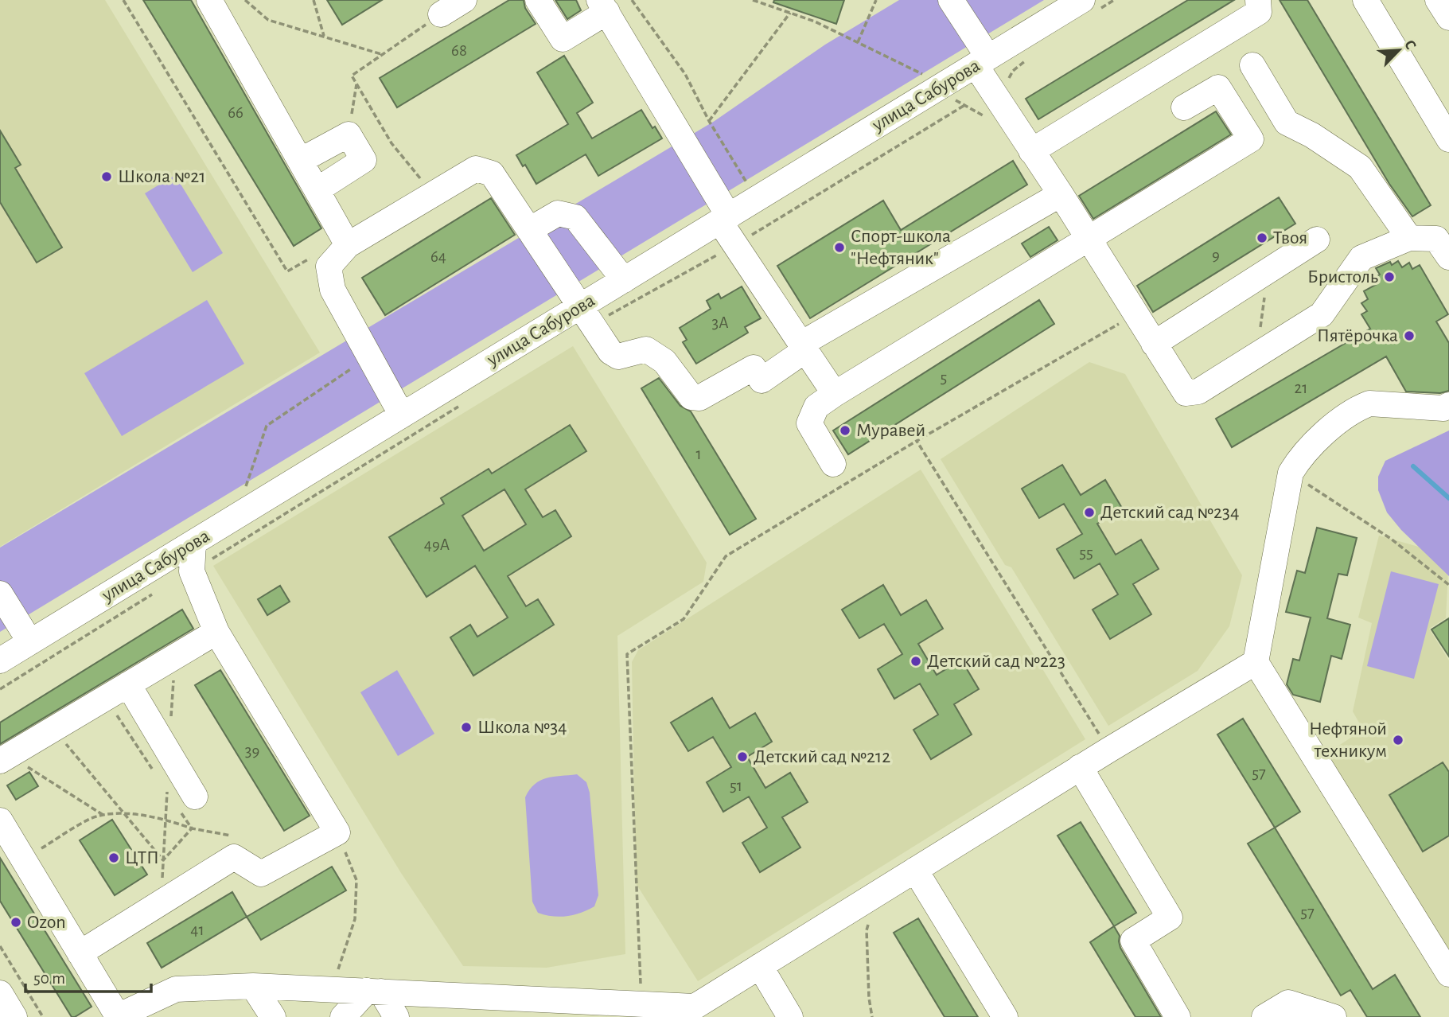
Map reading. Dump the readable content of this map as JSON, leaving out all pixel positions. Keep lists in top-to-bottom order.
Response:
{
  "streets": {
    "street": ["улица Сабурова"]
  },
  "places": [
    "Школа №21",
    "Твоя",
    "Спорт-школа \"Нефтяник\"",
    "Бристоль",
    "Пятёрочка",
    "Муравей",
    "Детский сад №234",
    "Детский сад №223",
    "Школа №34",
    "Нефтяной техникум",
    "Детский сад №212",
    "ЦТП",
    "Ozon"
  ],
  "house_numbers": [
    "68",
    "66",
    "9",
    "64",
    "3А",
    "5",
    "21",
    "1",
    "49А",
    "55",
    "39",
    "57",
    "51",
    "57",
    "41"
  ],
  "scale_bar": "50 m",
  "north": "top right"
}
